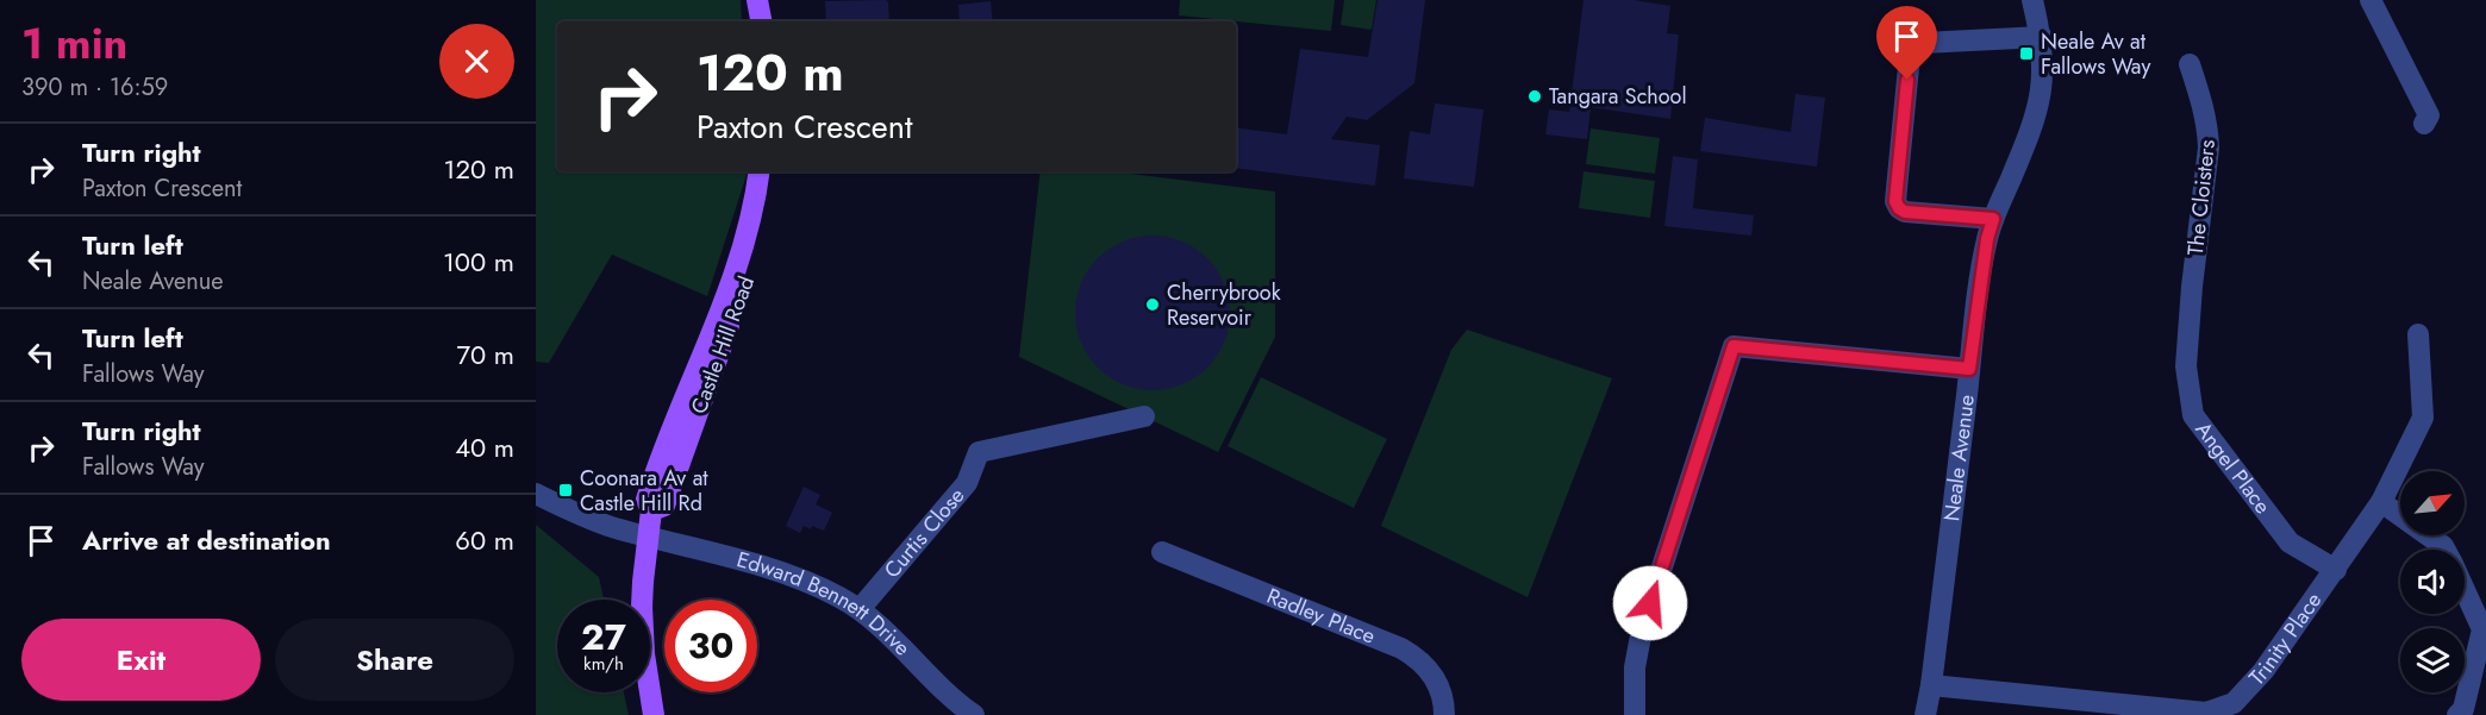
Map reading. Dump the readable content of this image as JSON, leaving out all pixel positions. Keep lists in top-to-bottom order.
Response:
{
  "streets": {
    "main road": ["Castle Hill Road"],
    "street": [
      "The Cloisters",
      "Neale Avenue",
      "Angel Place",
      "Curtis Close",
      "Edward Bennett Drive",
      "Radley Place",
      "Trinity Place"
    ]
  },
  "crossings": [
    ["The Cloisters", "Angel Place"],
    ["Castle Hill Road", "Edward Bennett Drive"],
    ["Neale Avenue", "Trinity Place"],
    ["Angel Place", "Trinity Place"],
    ["Curtis Close", "Edward Bennett Drive"]
  ],
  "places": {
    "transit": ["Neale Av at Fallows Way", "Coonara Av at Castle Hill Rd"],
    "other": ["Tangara School", "Cherrybrook Reservoir"]
  },
  "north": "top right",
  "page": {
    "heading": ["1 min", "390 m · 16:59"],
    "turn": ["120 m", "Paxton Crescent"],
    "list": [
      {
        "name": "Turn right",
        "note": "Paxton Crescent",
        "value": "120 m"
      },
      {
        "name": "Turn left",
        "note": "Neale Avenue",
        "value": "100 m"
      },
      {
        "name": "Turn left",
        "note": "Fallows Way",
        "value": "70 m"
      },
      {
        "name": "Turn right",
        "note": "Fallows Way",
        "value": "40 m"
      },
      {
        "name": "Arrive at destination",
        "value": "60 m"
      }
    ],
    "speed": "27 km/h",
    "limit": "30",
    "buttons": ["Exit", "Share"]
  }
}
